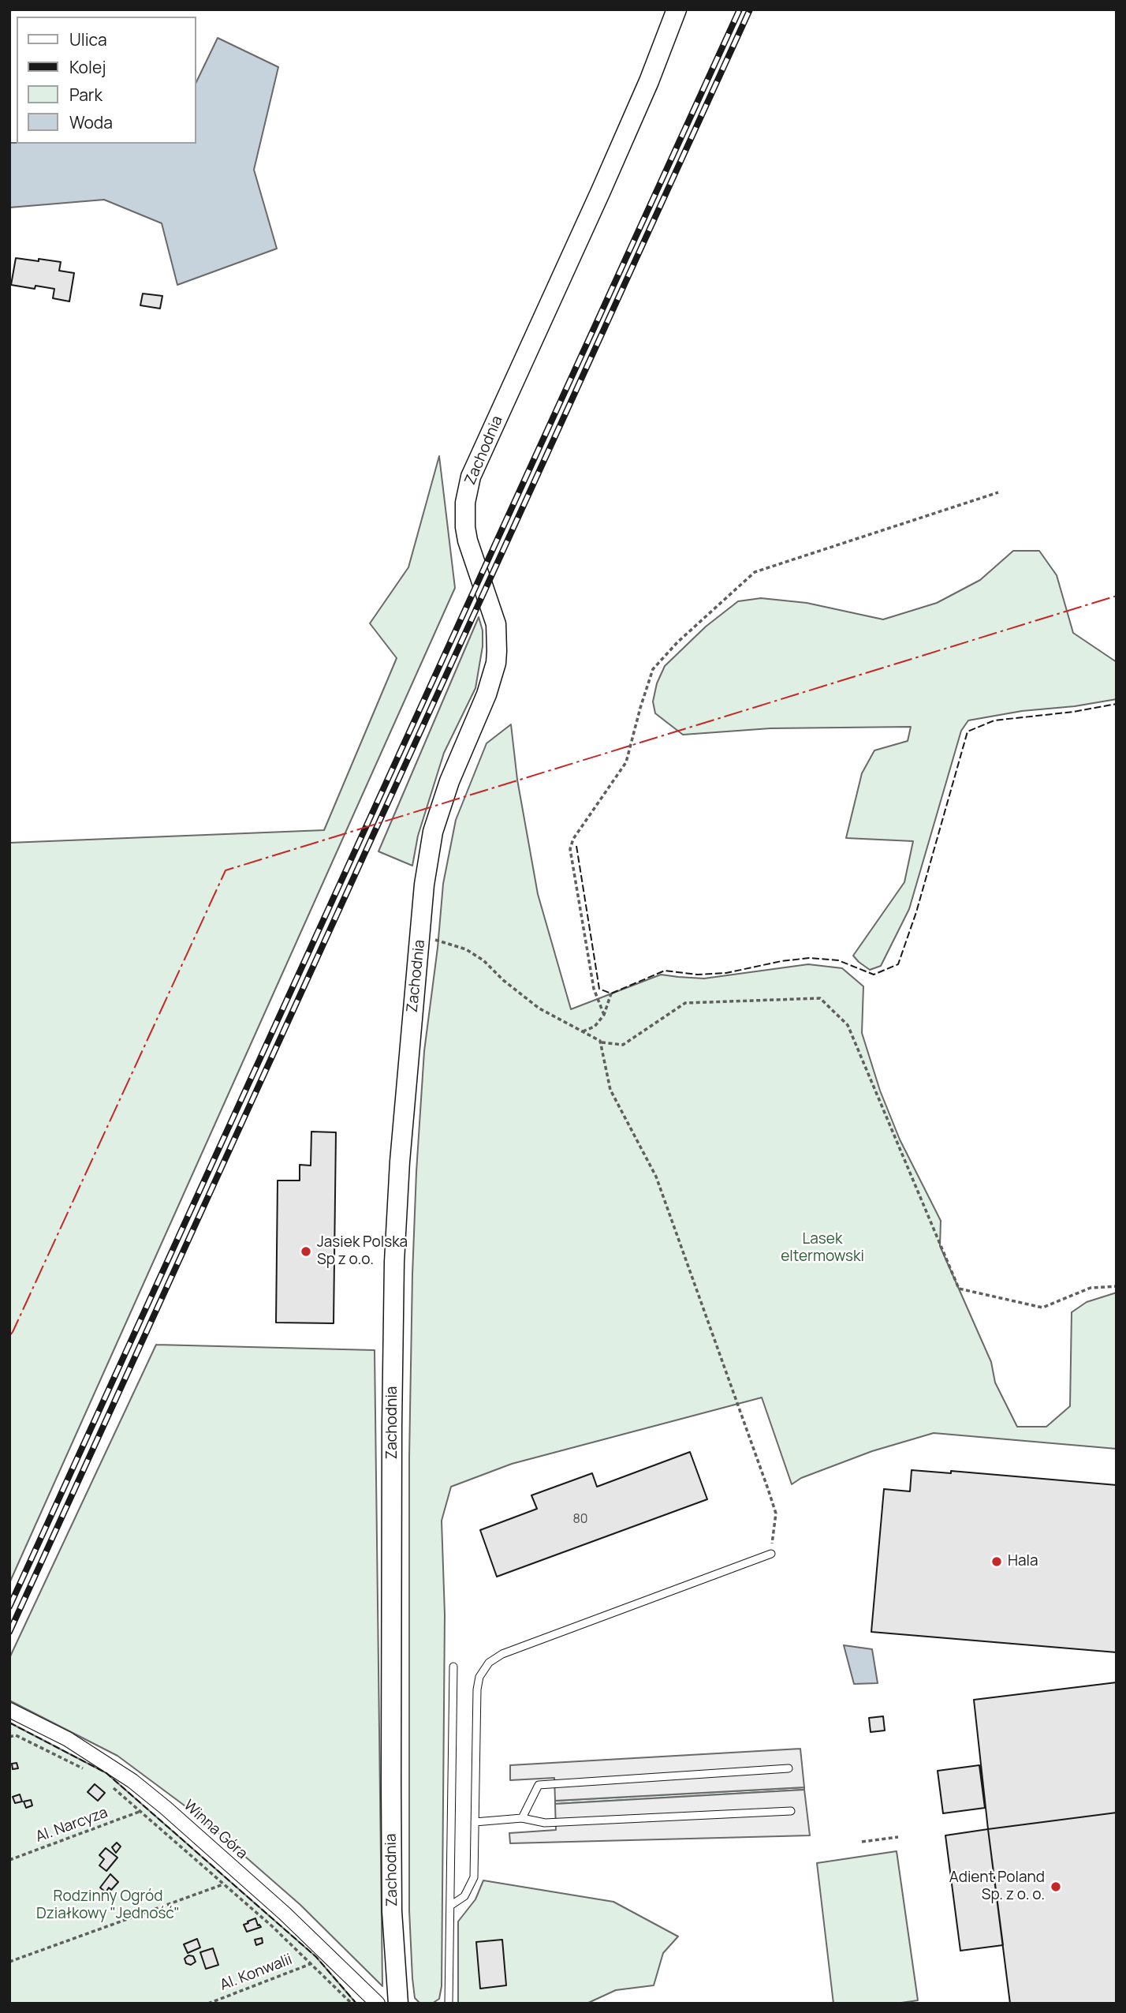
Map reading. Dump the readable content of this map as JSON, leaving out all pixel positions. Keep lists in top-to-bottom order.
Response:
{
  "streets": {
    "street": ["Zachodnia", "Winna Góra"],
    "path": ["Al. Narcyza", "Al. Konwalii"]
  },
  "parks": ["Lasek eltermowski", "Rodzinny Ogród Działkowy \"Jedność\""],
  "places": ["Jasiek Polska Sp z o.o.", "Hala", "Adient Poland Sp. z o. o."],
  "house_numbers": ["80"],
  "legend": [
    "Ulica",
    "Kolej",
    "Park",
    "Woda"
  ]
}
